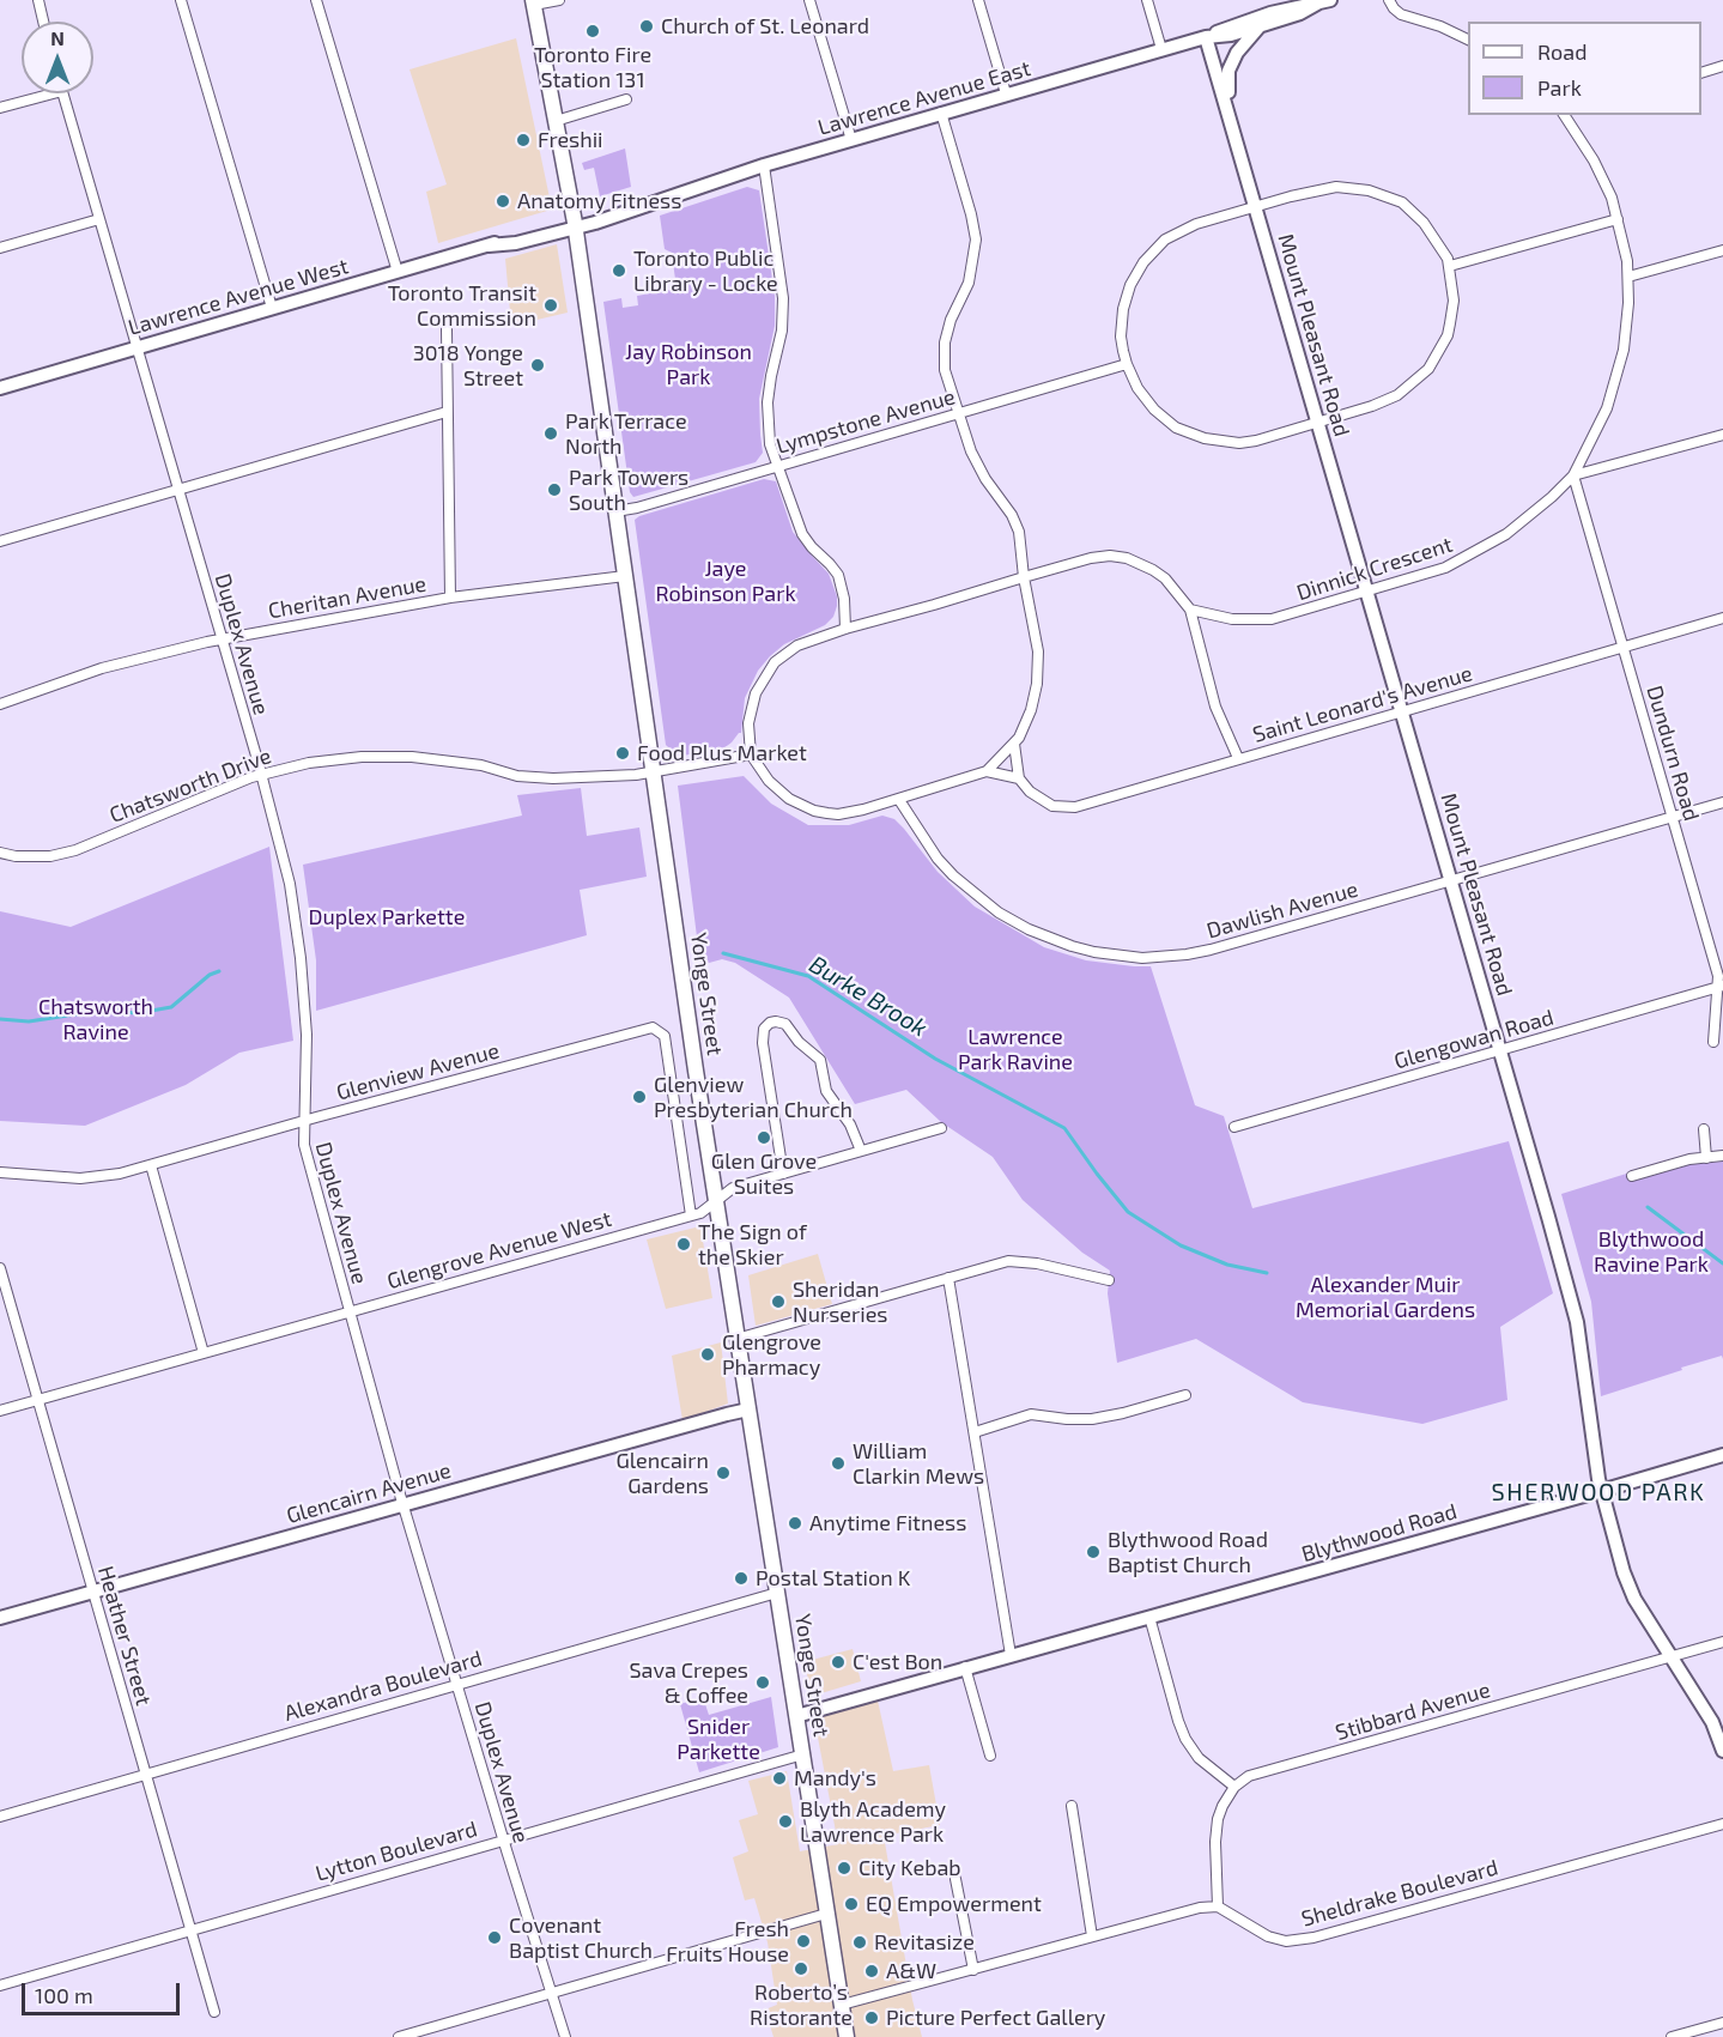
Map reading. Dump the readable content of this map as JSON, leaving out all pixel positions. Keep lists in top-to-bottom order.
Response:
{
  "streets": {
    "main road": [
      "Lawrence Avenue East",
      "Lawrence Avenue West",
      "Mount Pleasant Road",
      "Yonge Street",
      "Glencairn Avenue",
      "Blythwood Road"
    ],
    "street": [
      "Lympstone Avenue",
      "Dinnick Crescent",
      "Cheritan Avenue",
      "Duplex Avenue",
      "Saint Leonard's Avenue",
      "Dundurn Road",
      "Chatsworth Drive",
      "Dawlish Avenue",
      "Glengowan Road",
      "Glenview Avenue",
      "Glengrove Avenue West",
      "Heather Street",
      "Alexandra Boulevard",
      "Stibbard Avenue",
      "Lytton Boulevard",
      "Sheldrake Boulevard"
    ]
  },
  "crossings": [
    ["Lawrence Avenue East", "Lawrence Avenue West"],
    ["Lawrence Avenue East", "Mount Pleasant Road"],
    ["Lawrence Avenue East", "Yonge Street"],
    ["Lawrence Avenue West", "Duplex Avenue"],
    ["Lawrence Avenue West", "Yonge Street"],
    ["Mount Pleasant Road", "Dinnick Crescent"],
    ["Mount Pleasant Road", "Saint Leonard's Avenue"],
    ["Mount Pleasant Road", "Dawlish Avenue"],
    ["Mount Pleasant Road", "Glengowan Road"],
    ["Mount Pleasant Road", "Blythwood Road"],
    ["Mount Pleasant Road", "Stibbard Avenue"],
    ["Lympstone Avenue", "Yonge Street"],
    ["Dinnick Crescent", "Dundurn Road"],
    ["Cheritan Avenue", "Duplex Avenue"],
    ["Cheritan Avenue", "Yonge Street"],
    ["Duplex Avenue", "Chatsworth Drive"],
    ["Duplex Avenue", "Glenview Avenue"],
    ["Duplex Avenue", "Glengrove Avenue West"],
    ["Duplex Avenue", "Glencairn Avenue"],
    ["Duplex Avenue", "Alexandra Boulevard"],
    ["Duplex Avenue", "Lytton Boulevard"],
    ["Saint Leonard's Avenue", "Dundurn Road"],
    ["Dundurn Road", "Dawlish Avenue"],
    ["Dundurn Road", "Glengowan Road"],
    ["Chatsworth Drive", "Yonge Street"],
    ["Yonge Street", "Glengrove Avenue West"],
    ["Yonge Street", "Glencairn Avenue"],
    ["Yonge Street", "Blythwood Road"],
    ["Yonge Street", "Alexandra Boulevard"],
    ["Yonge Street", "Lytton Boulevard"],
    ["Glenview Avenue", "Glengrove Avenue West"],
    ["Glengrove Avenue West", "Heather Street"],
    ["Glencairn Avenue", "Heather Street"],
    ["Heather Street", "Alexandra Boulevard"],
    ["Heather Street", "Lytton Boulevard"]
  ],
  "districts": ["SHERWOOD PARK"],
  "water": ["Burke Brook"],
  "parks": [
    "Jay Robinson Park",
    "Jaye Robinson Park",
    "Duplex Parkette",
    "Chatsworth Ravine",
    "Lawrence Park Ravine",
    "Blythwood Ravine Park",
    "Alexander Muir Memorial Gardens",
    "Snider Parkette"
  ],
  "places": [
    "Church of St. Leonard",
    "Toronto Fire Station 131",
    "Freshii",
    "Anatomy Fitness",
    "Toronto Public Library - Locke",
    "Toronto Transit Commission",
    "3018 Yonge Street",
    "Park Terrace North",
    "Park Towers South",
    "Food Plus Market",
    "Glenview Presbyterian Church",
    "Glen Grove Suites",
    "The Sign of the Skier",
    "Sheridan Nurseries",
    "Glengrove Pharmacy",
    "William Clarkin Mews",
    "Glencairn Gardens",
    "Anytime Fitness",
    "Blythwood Road Baptist Church",
    "Postal Station K",
    "C'est Bon",
    "Sava Crepes & Coffee",
    "Mandy's",
    "Blyth Academy Lawrence Park",
    "City Kebab",
    "EQ Empowerment",
    "Covenant Baptist Church",
    "Fresh Fruits House",
    "Revitasize",
    "Roberto’s Ristorante",
    "A&W",
    "Picture Perfect Gallery"
  ],
  "legend": ["Road", "Park"],
  "scale_bar": "100 m",
  "north": "top"
}
